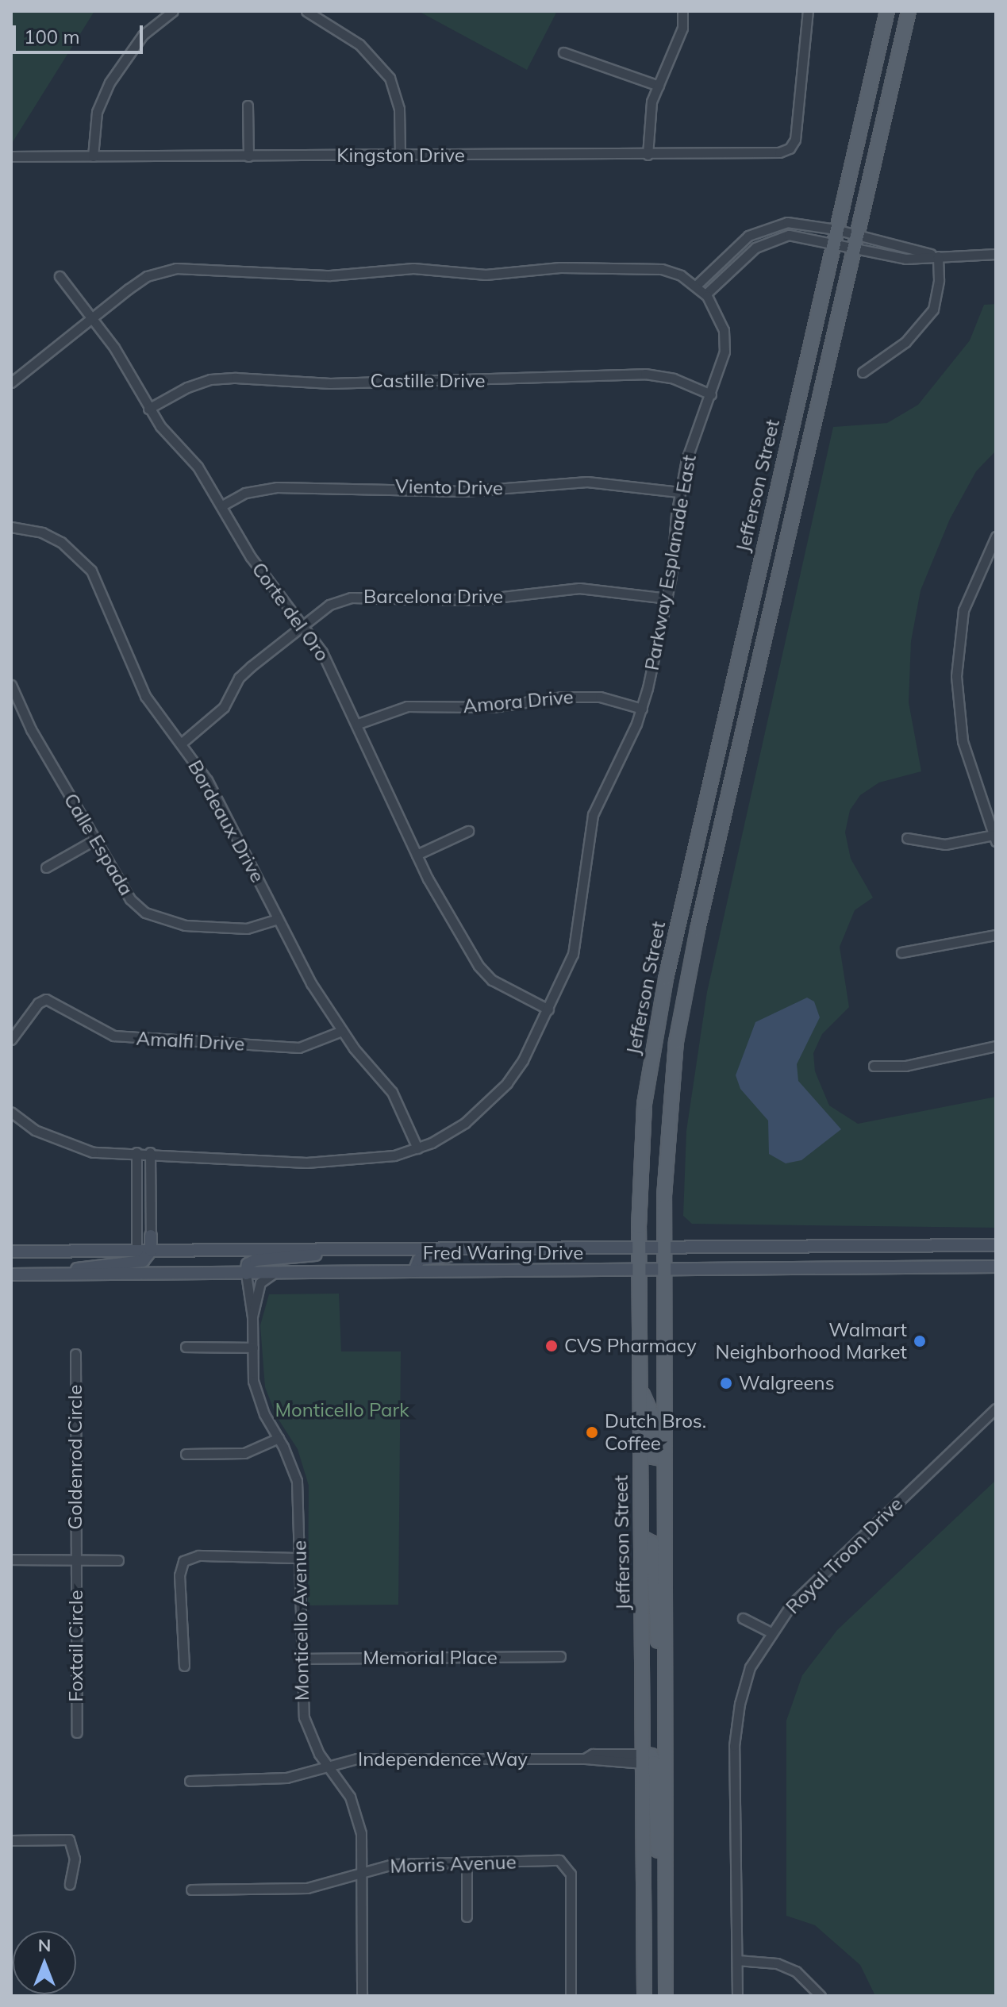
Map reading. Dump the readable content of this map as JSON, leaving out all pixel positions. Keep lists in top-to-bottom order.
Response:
{
  "streets": {
    "main road": ["Jefferson Street", "Fred Waring Drive"],
    "street": [
      "Kingston Drive",
      "Castille Drive",
      "Viento Drive",
      "Parkway Esplanade East",
      "Barcelona Drive",
      "Corte del Oro",
      "Amora Drive",
      "Bordeaux Drive",
      "Calle Espada",
      "Amalfi Drive",
      "Goldenrod Circle",
      "Royal Troon Drive",
      "Monticello Avenue",
      "Foxtail Circle",
      "Memorial Place",
      "Independence Way",
      "Morris Avenue"
    ]
  },
  "crossings": [
    ["Castille Drive", "Parkway Esplanade East"],
    ["Castille Drive", "Corte del Oro"],
    ["Jefferson Street", "Fred Waring Drive"],
    ["Jefferson Street", "Independence Way"],
    ["Viento Drive", "Parkway Esplanade East"],
    ["Viento Drive", "Corte del Oro"],
    ["Parkway Esplanade East", "Barcelona Drive"],
    ["Parkway Esplanade East", "Corte del Oro"],
    ["Parkway Esplanade East", "Amora Drive"],
    ["Parkway Esplanade East", "Bordeaux Drive"],
    ["Barcelona Drive", "Corte del Oro"],
    ["Barcelona Drive", "Bordeaux Drive"],
    ["Corte del Oro", "Amora Drive"],
    ["Bordeaux Drive", "Calle Espada"],
    ["Bordeaux Drive", "Amalfi Drive"],
    ["Fred Waring Drive", "Monticello Avenue"],
    ["Goldenrod Circle", "Foxtail Circle"],
    ["Monticello Avenue", "Memorial Place"],
    ["Monticello Avenue", "Independence Way"],
    ["Monticello Avenue", "Morris Avenue"]
  ],
  "parks": ["Monticello Park"],
  "places": [
    "Walmart Neighborhood Market",
    "CVS Pharmacy",
    "Walgreens",
    "Dutch Bros. Coffee"
  ],
  "scale_bar": "100 m",
  "north": "top"
}
